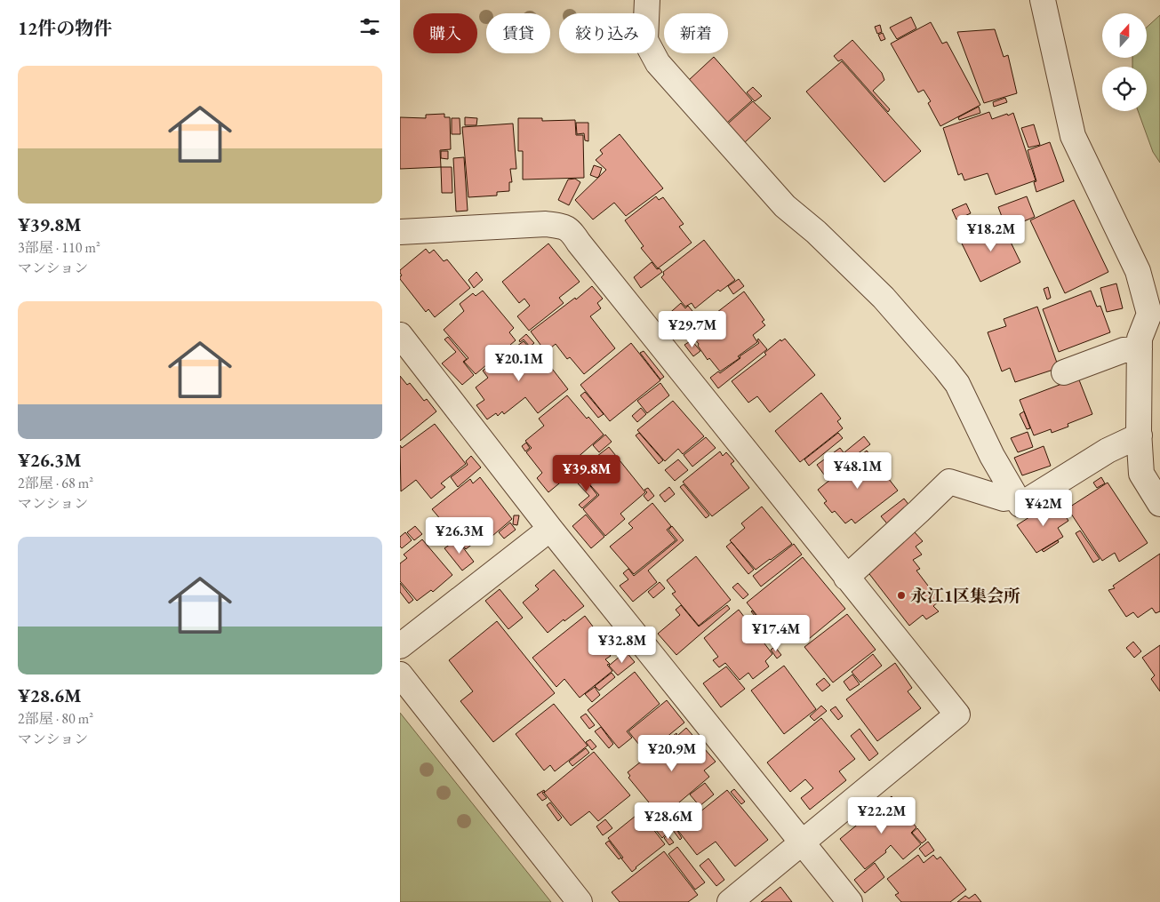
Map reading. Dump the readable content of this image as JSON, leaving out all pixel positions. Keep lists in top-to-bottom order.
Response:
{
  "places": ["永江1区集会所"],
  "north": "top",
  "page": {
    "heading": "12件の物件",
    "chip": [
      "購入",
      "賃貸",
      "絞り込み",
      "新着"
    ],
    "list": [
      {
        "name": "¥39.8M",
        "note": "3部屋 · 110 m² · マンション"
      },
      {
        "name": "¥26.3M",
        "note": "2部屋 · 68 m² · マンション"
      },
      {
        "name": "¥28.6M",
        "note": "2部屋 · 80 m² · マンション"
      }
    ],
    "price": [
      "¥18.2M",
      "¥29.7M",
      "¥20.1M",
      "¥48.1M",
      "¥39.8M",
      "¥42M",
      "¥26.3M",
      "¥17.4M",
      "¥32.8M",
      "¥20.9M",
      "¥22.2M",
      "¥28.6M"
    ]
  }
}
